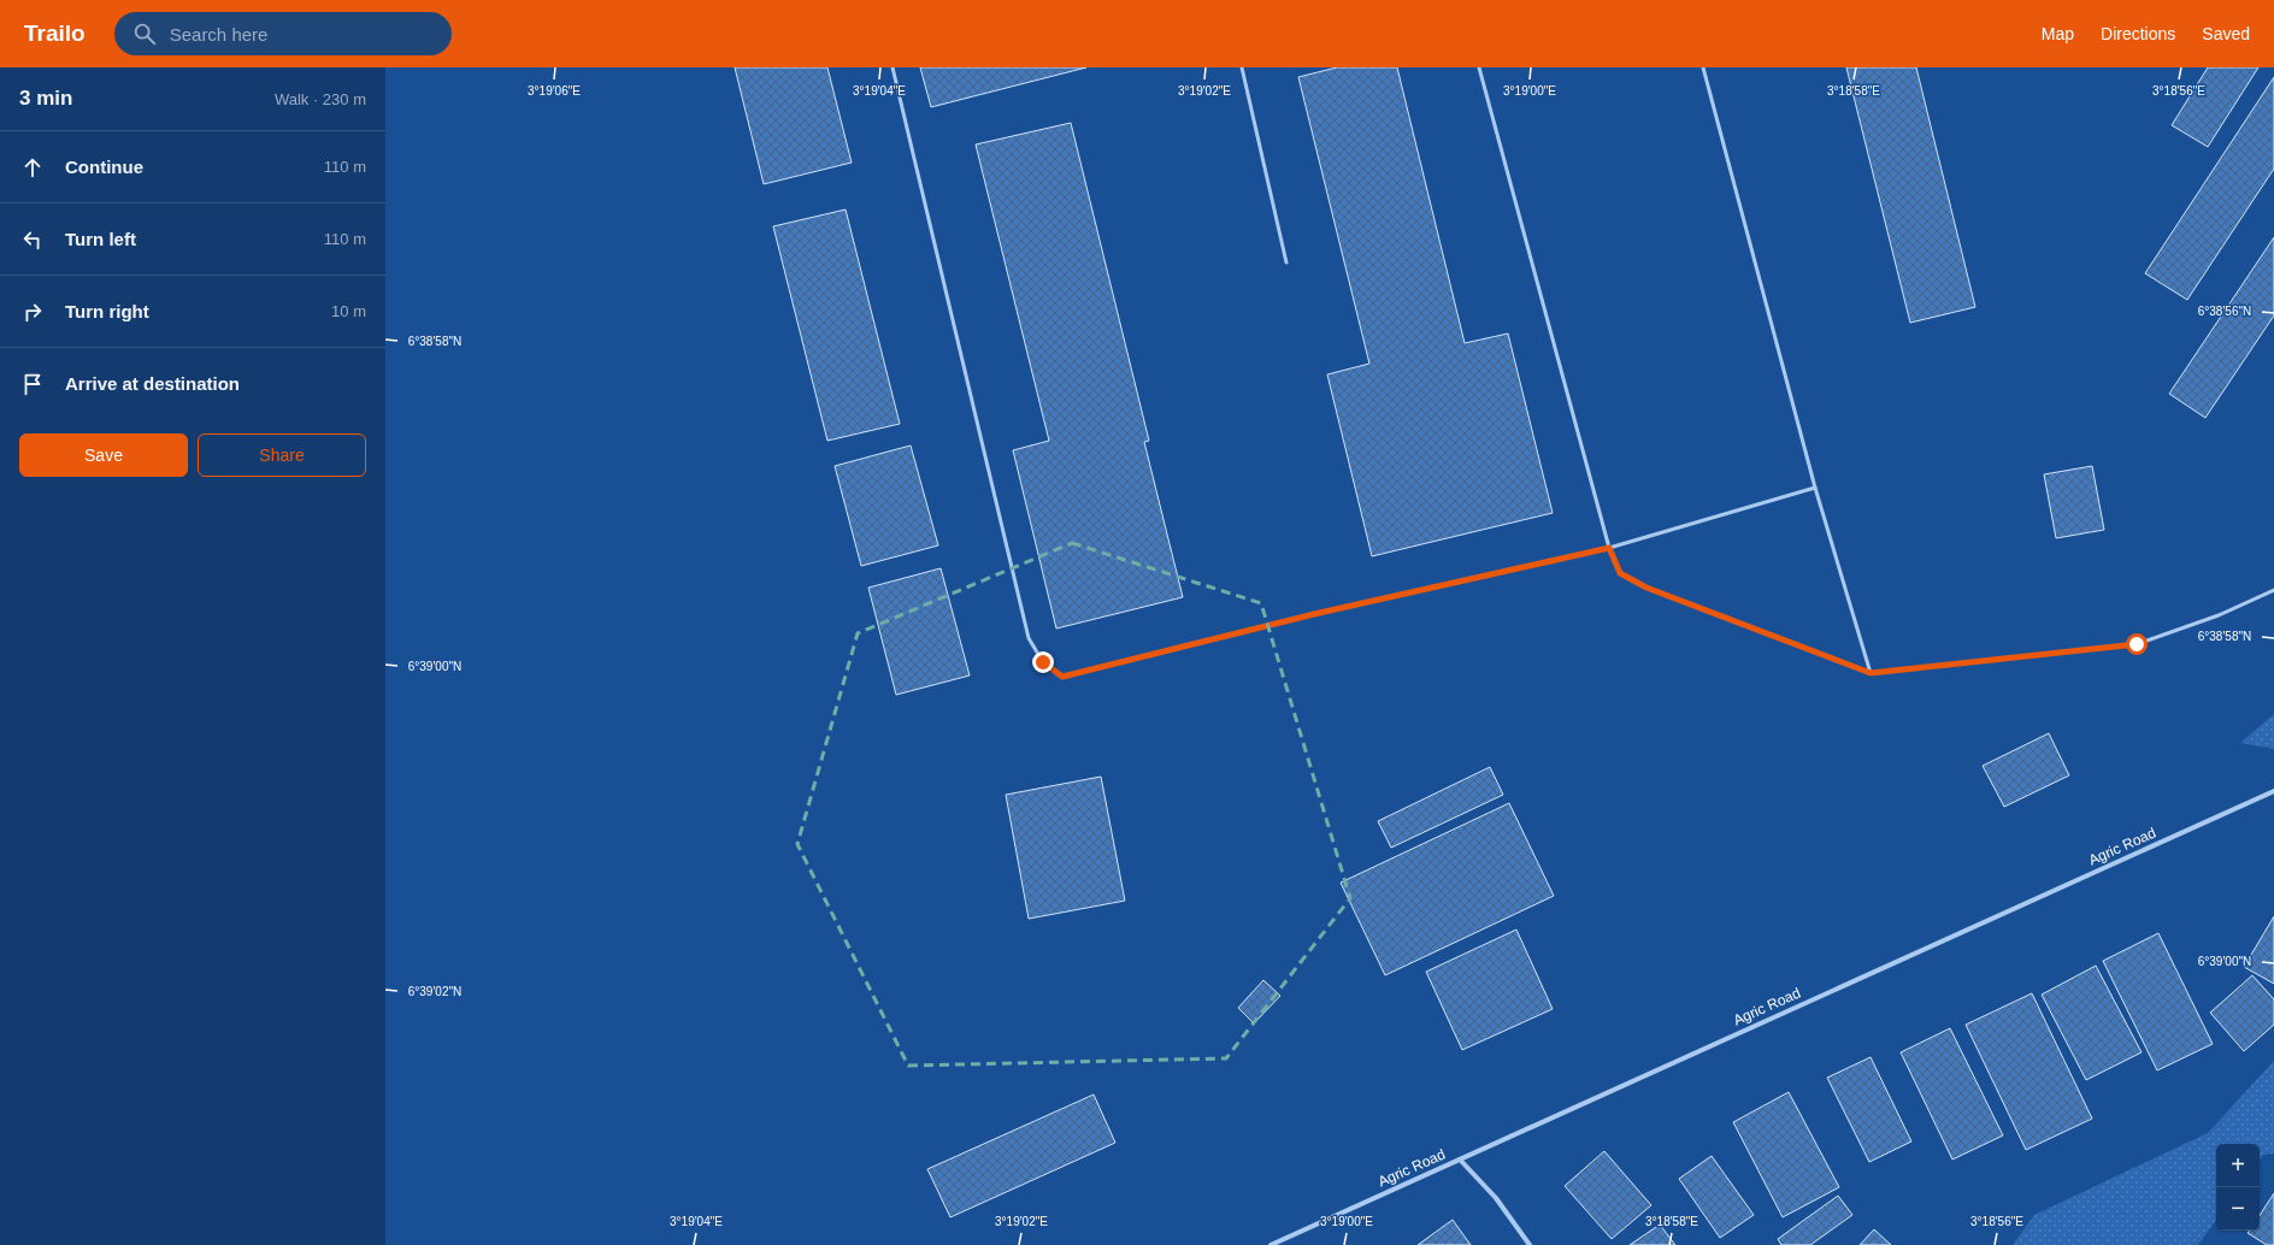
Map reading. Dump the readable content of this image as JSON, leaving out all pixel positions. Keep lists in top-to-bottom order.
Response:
{
  "streets": {
    "street": ["Agric Road"]
  },
  "page": {
    "header": "Trailo",
    "search": "Search here",
    "nav": ["Map", "Directions", "Saved"],
    "heading": ["3 min", "Walk · 230 m"],
    "list": [
      ["Continue", "110 m"],
      ["Turn left", "110 m"],
      ["Turn right", "10 m"],
      "Arrive at destination"
    ],
    "buttons": ["Save", "Share"],
    "map_buttons": ["+", "−"]
  },
  "coordinates": [
    "3°19'06\"E",
    "3°19'04\"E",
    "3°19'02\"E",
    "3°19'00\"E",
    "3°18'58\"E",
    "3°18'56\"E",
    "6°38'56\"N",
    "6°38'58\"N",
    "6°39'00\"N",
    "6°39'02\"N"
  ]
}
